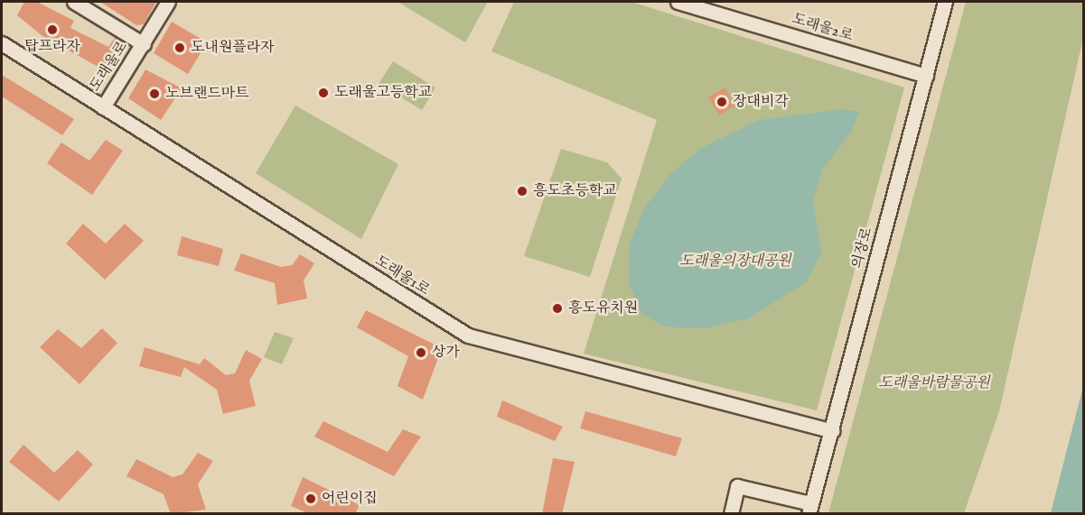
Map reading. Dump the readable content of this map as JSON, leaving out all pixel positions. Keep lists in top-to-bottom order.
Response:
{
  "streets": {
    "street": [
      "도래울2로",
      "도래울로",
      "의장로",
      "도래울1로"
    ]
  },
  "crossings": [
    ["도래울2로", "의장로"],
    ["도래울로", "도래울1로"],
    ["의장로", "도래울1로"]
  ],
  "parks": ["도래울의장대공원", "도래울바람물공원"],
  "places": [
    "탑프라자",
    "도내원플라자",
    "도래울고등학교",
    "노브랜드마트",
    "장대비각",
    "흥도초등학교",
    "흥도유치원",
    "상가",
    "어린이집"
  ]
}
